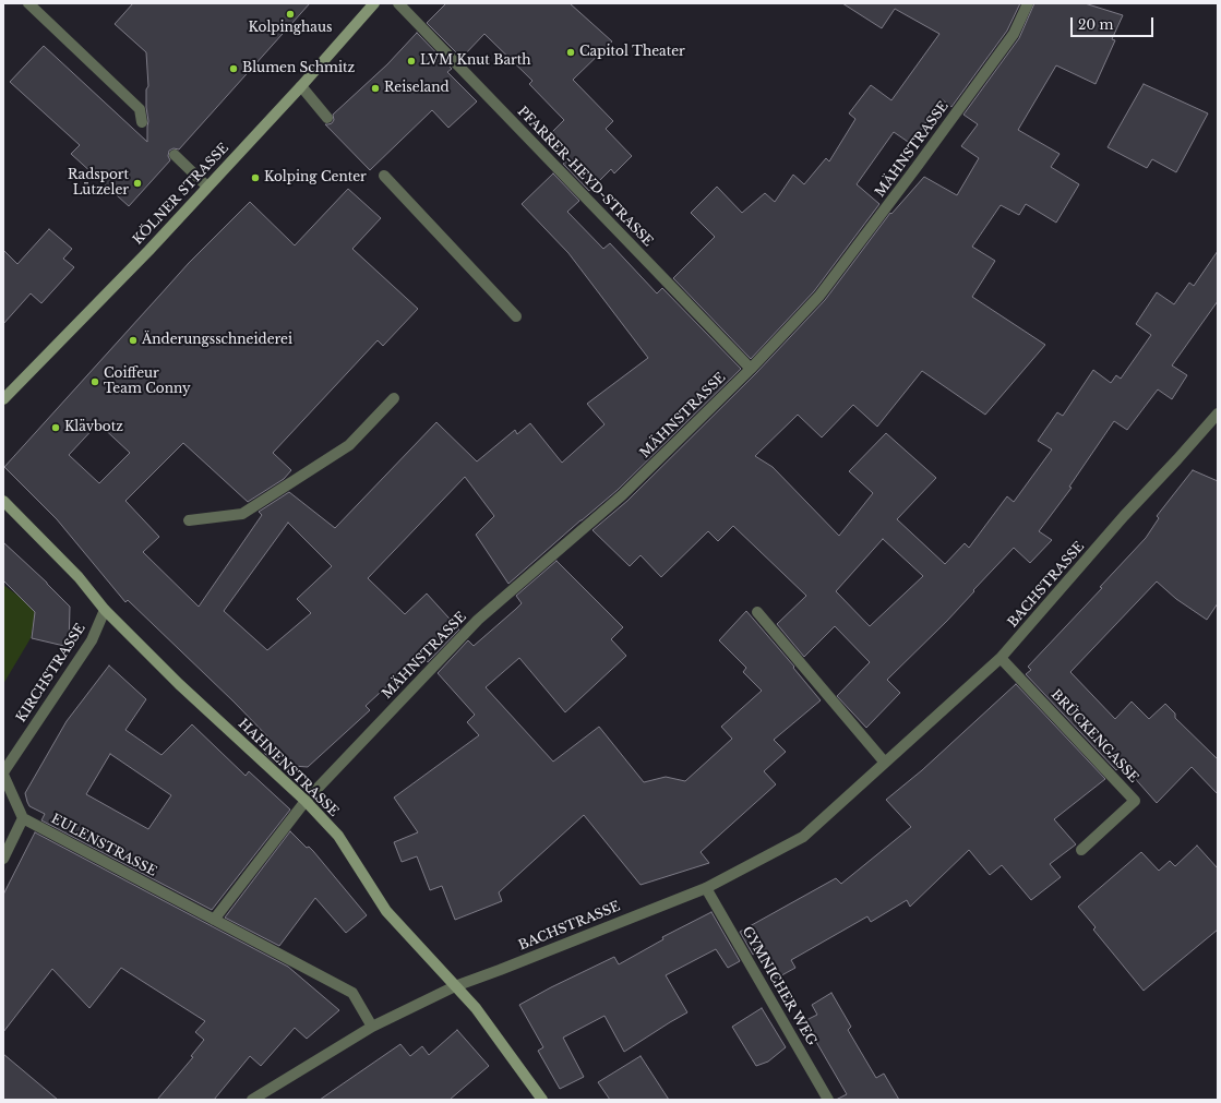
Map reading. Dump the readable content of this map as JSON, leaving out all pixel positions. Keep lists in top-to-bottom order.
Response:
{
  "streets": {
    "main road": ["KÖLNER STRASSE", "HAHNENSTRASSE"],
    "street": [
      "MÄHNSTRASSE",
      "PFARRER-HEYD-STRASSE",
      "BACHSTRASSE",
      "KIRCHSTRASSE",
      "BRÜCKENGASSE",
      "EULENSTRASSE",
      "GYMNICHER WEG"
    ]
  },
  "crossings": [
    ["MÄHNSTRASSE", "PFARRER-HEYD-STRASSE"],
    ["MÄHNSTRASSE", "HAHNENSTRASSE"],
    ["BACHSTRASSE", "BRÜCKENGASSE"],
    ["BACHSTRASSE", "HAHNENSTRASSE"],
    ["BACHSTRASSE", "EULENSTRASSE"],
    ["BACHSTRASSE", "GYMNICHER WEG"],
    ["KIRCHSTRASSE", "HAHNENSTRASSE"]
  ],
  "places": [
    "Kolpinghaus",
    "Capitol Theater",
    "LVM Knut Barth",
    "Blumen Schmitz",
    "Reiseland",
    "Kolping Center",
    "Radsport Lützeler",
    "Änderungsschneiderei",
    "Coiffeur Team Conny",
    "Klävbotz"
  ],
  "scale_bar": "20 m"
}
